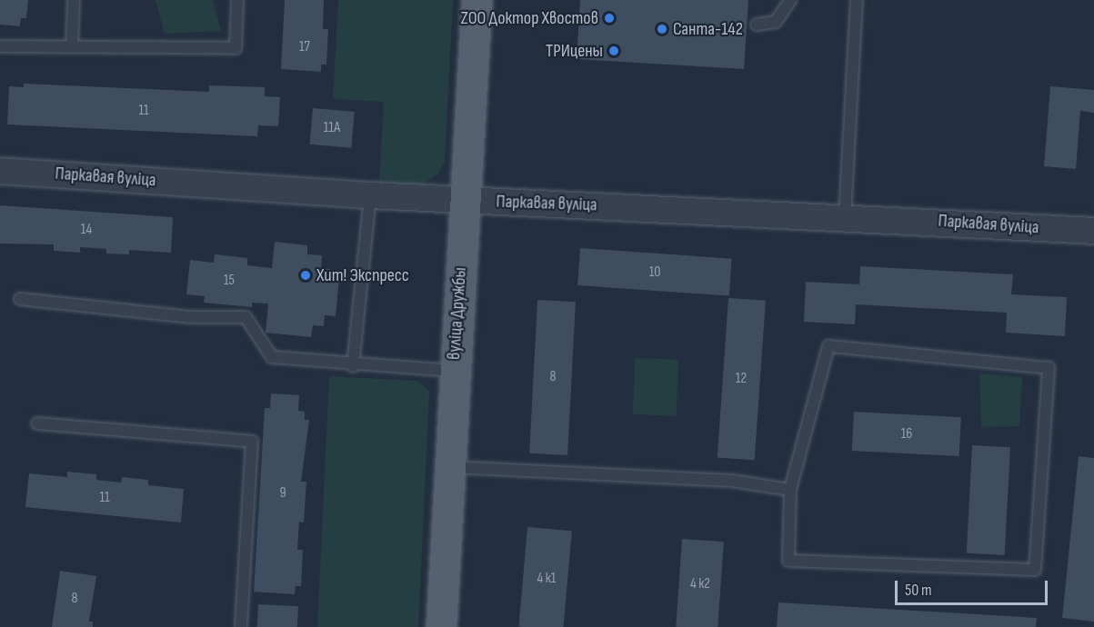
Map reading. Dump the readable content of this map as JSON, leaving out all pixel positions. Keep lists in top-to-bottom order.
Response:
{
  "streets": {
    "main road": ["вуліца Дружбы"],
    "street": ["Паркавая вуліца"]
  },
  "crossings": [
    ["Паркавая вуліца", "вуліца Дружбы"]
  ],
  "places": [
    "ZOO Доктор Хвостов",
    "Санта-142",
    "ТРИцены",
    "Хит! Экспресс"
  ],
  "house_numbers": [
    "17",
    "11",
    "11А",
    "14",
    "10",
    "15",
    "8",
    "12",
    "16",
    "9",
    "11",
    "4 к1",
    "4 к2",
    "8"
  ],
  "scale_bar": "50 m"
}
